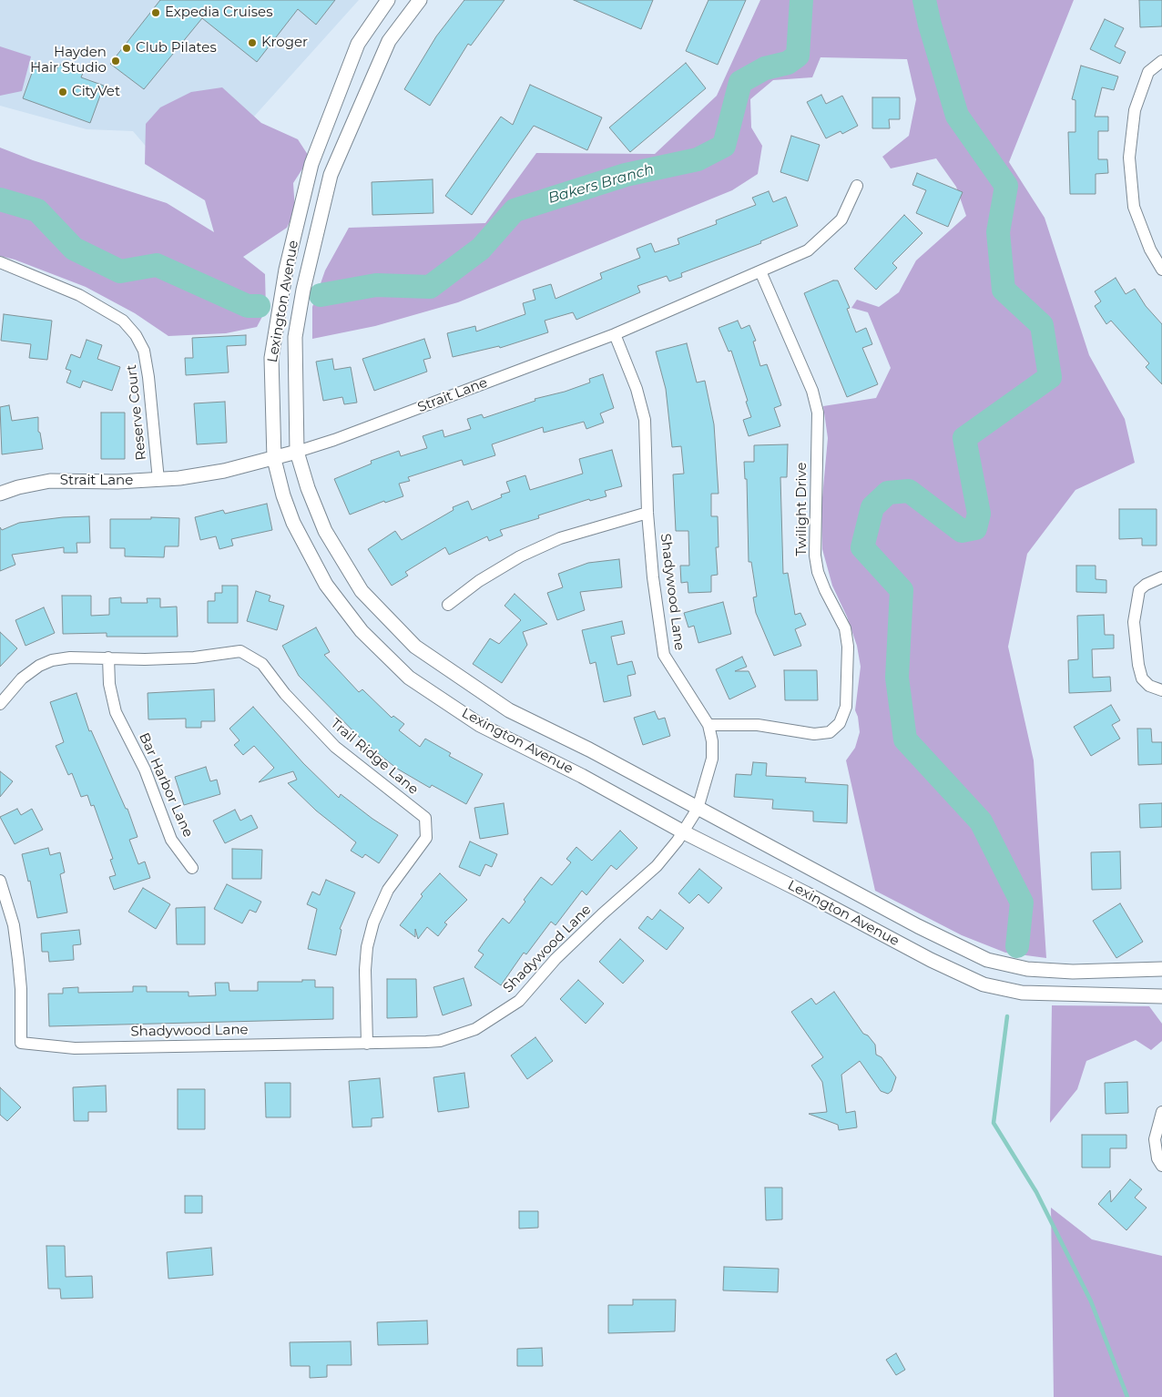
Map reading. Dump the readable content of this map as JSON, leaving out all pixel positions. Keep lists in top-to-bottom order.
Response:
{
  "streets": {
    "street": [
      "Lexington Avenue",
      "Strait Lane",
      "Reserve Court",
      "Twilight Drive",
      "Shadywood Lane",
      "Trail Ridge Lane",
      "Bar Harbor Lane"
    ]
  },
  "crossings": [
    ["Lexington Avenue", "Strait Lane"],
    ["Lexington Avenue", "Shadywood Lane"],
    ["Strait Lane", "Reserve Court"],
    ["Strait Lane", "Twilight Drive"],
    ["Strait Lane", "Shadywood Lane"],
    ["Twilight Drive", "Shadywood Lane"],
    ["Shadywood Lane", "Trail Ridge Lane"],
    ["Trail Ridge Lane", "Bar Harbor Lane"]
  ],
  "water": ["Bakers Branch"],
  "places": [
    "Expedia Cruises",
    "Kroger",
    "Club Pilates",
    "Hayden Hair Studio",
    "CityVet"
  ]
}
